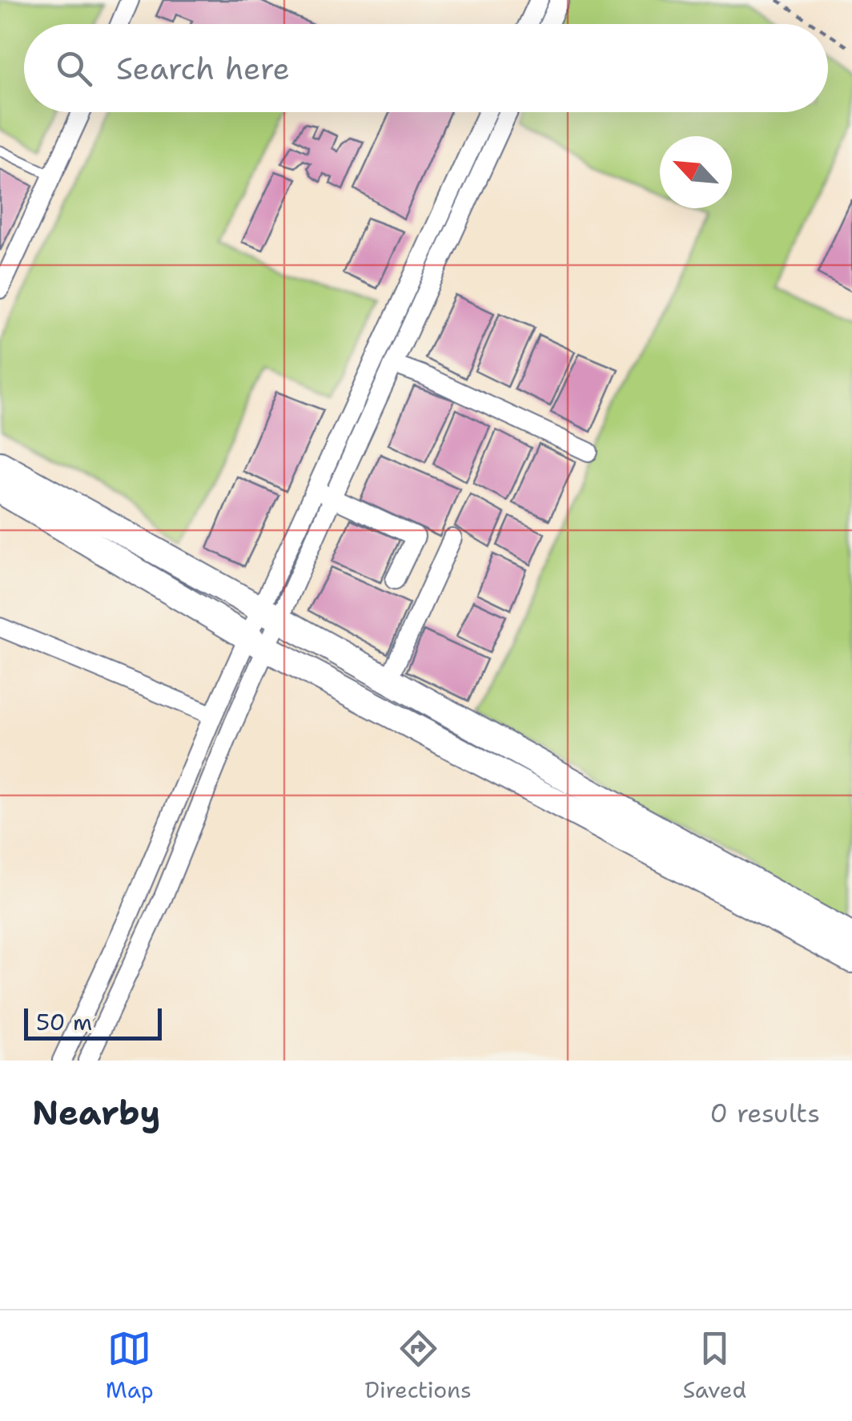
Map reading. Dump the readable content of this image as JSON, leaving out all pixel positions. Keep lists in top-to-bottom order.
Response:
{
  "scale_bar": "50 m",
  "north": "top left",
  "page": {
    "search": "Search here",
    "scale": "50 m",
    "heading": ["Nearby", "0 results"],
    "nav": ["Map", "Directions", "Saved"]
  }
}
